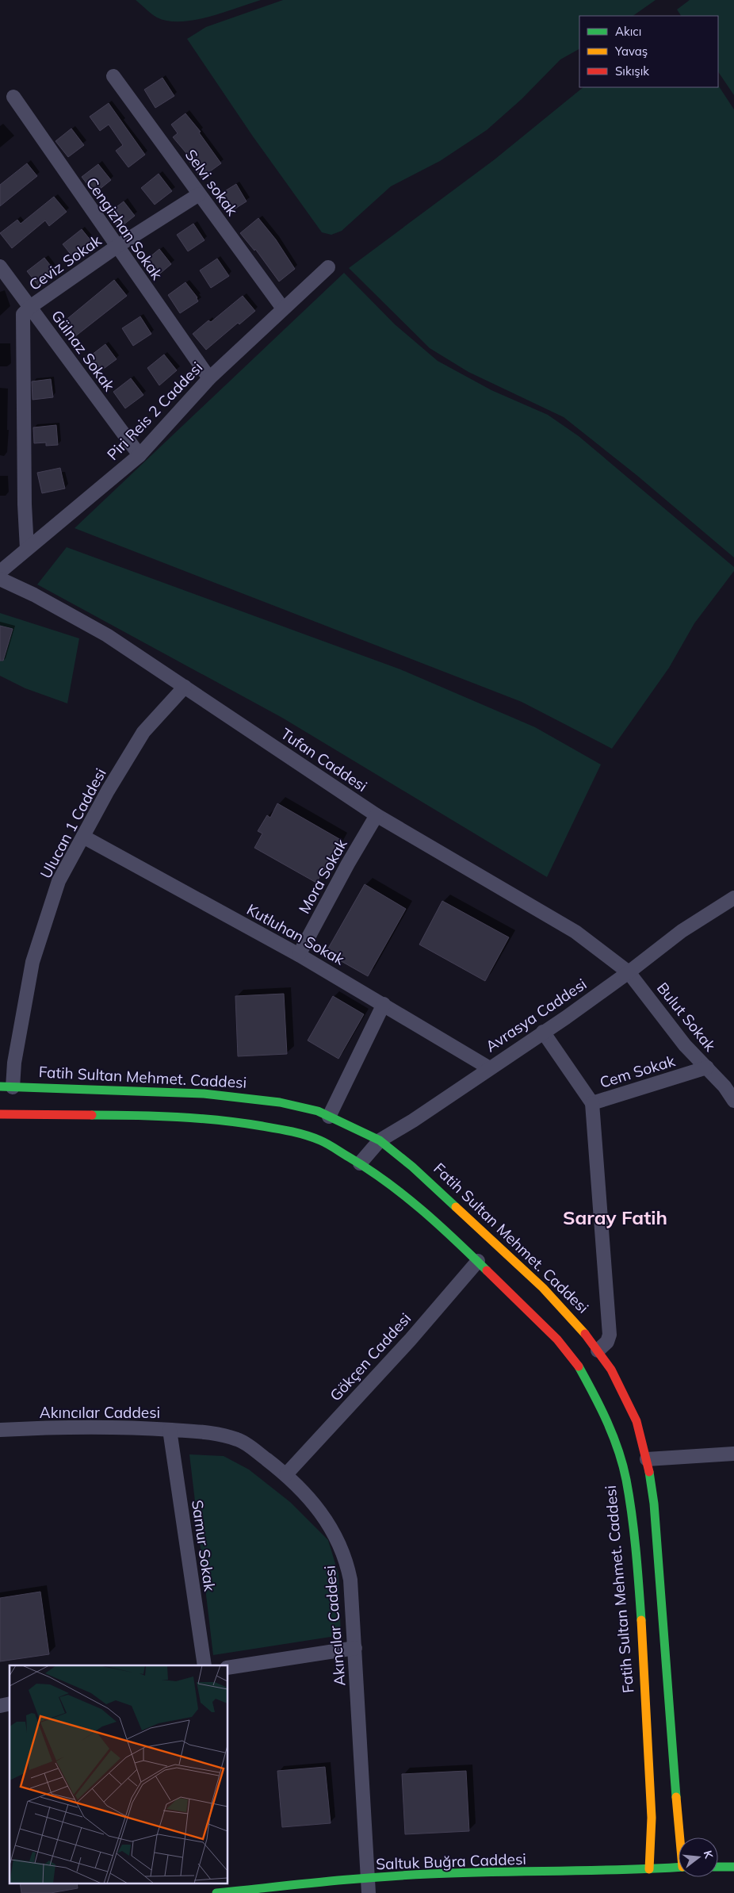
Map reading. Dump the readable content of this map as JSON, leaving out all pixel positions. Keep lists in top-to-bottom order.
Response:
{
  "streets": {
    "street": [
      "Selvi sokak",
      "Cengizhan Sokak",
      "Ceviz Sokak",
      "Gülnaz Sokak",
      "Piri Reis 2 Caddesi",
      "Tufan Caddesi",
      "Ulucan 1 Caddesi",
      "Mora Sokak",
      "Kutluhan Sokak",
      "Avrasya Caddesi",
      "Bulut Sokak",
      "Cem Sokak",
      "Fatih Sultan Mehmet. Caddesi",
      "Gökçen Caddesi",
      "Akıncılar Caddesi",
      "Samur Sokak",
      "Saltuk Buğra Caddesi"
    ]
  },
  "crossings": [
    ["Selvi sokak", "Ceviz Sokak"],
    ["Selvi sokak", "Piri Reis 2 Caddesi"],
    ["Cengizhan Sokak", "Ceviz Sokak"],
    ["Cengizhan Sokak", "Piri Reis 2 Caddesi"],
    ["Ceviz Sokak", "Gülnaz Sokak"],
    ["Gülnaz Sokak", "Piri Reis 2 Caddesi"],
    ["Tufan Caddesi", "Ulucan 1 Caddesi"],
    ["Tufan Caddesi", "Mora Sokak"],
    ["Tufan Caddesi", "Avrasya Caddesi"],
    ["Tufan Caddesi", "Bulut Sokak"],
    ["Ulucan 1 Caddesi", "Kutluhan Sokak"],
    ["Ulucan 1 Caddesi", "Fatih Sultan Mehmet. Caddesi"],
    ["Mora Sokak", "Kutluhan Sokak"],
    ["Kutluhan Sokak", "Avrasya Caddesi"],
    ["Avrasya Caddesi", "Bulut Sokak"],
    ["Avrasya Caddesi", "Cem Sokak"],
    ["Avrasya Caddesi", "Fatih Sultan Mehmet. Caddesi"],
    ["Bulut Sokak", "Cem Sokak"],
    ["Fatih Sultan Mehmet. Caddesi", "Gökçen Caddesi"],
    ["Fatih Sultan Mehmet. Caddesi", "Saltuk Buğra Caddesi"],
    ["Gökçen Caddesi", "Akıncılar Caddesi"],
    ["Akıncılar Caddesi", "Samur Sokak"],
    ["Akıncılar Caddesi", "Saltuk Buğra Caddesi"]
  ],
  "districts": ["Saray Fatih"],
  "legend": ["Akıcı", "Yavaş", "Sıkışık"],
  "north": "right"
}
